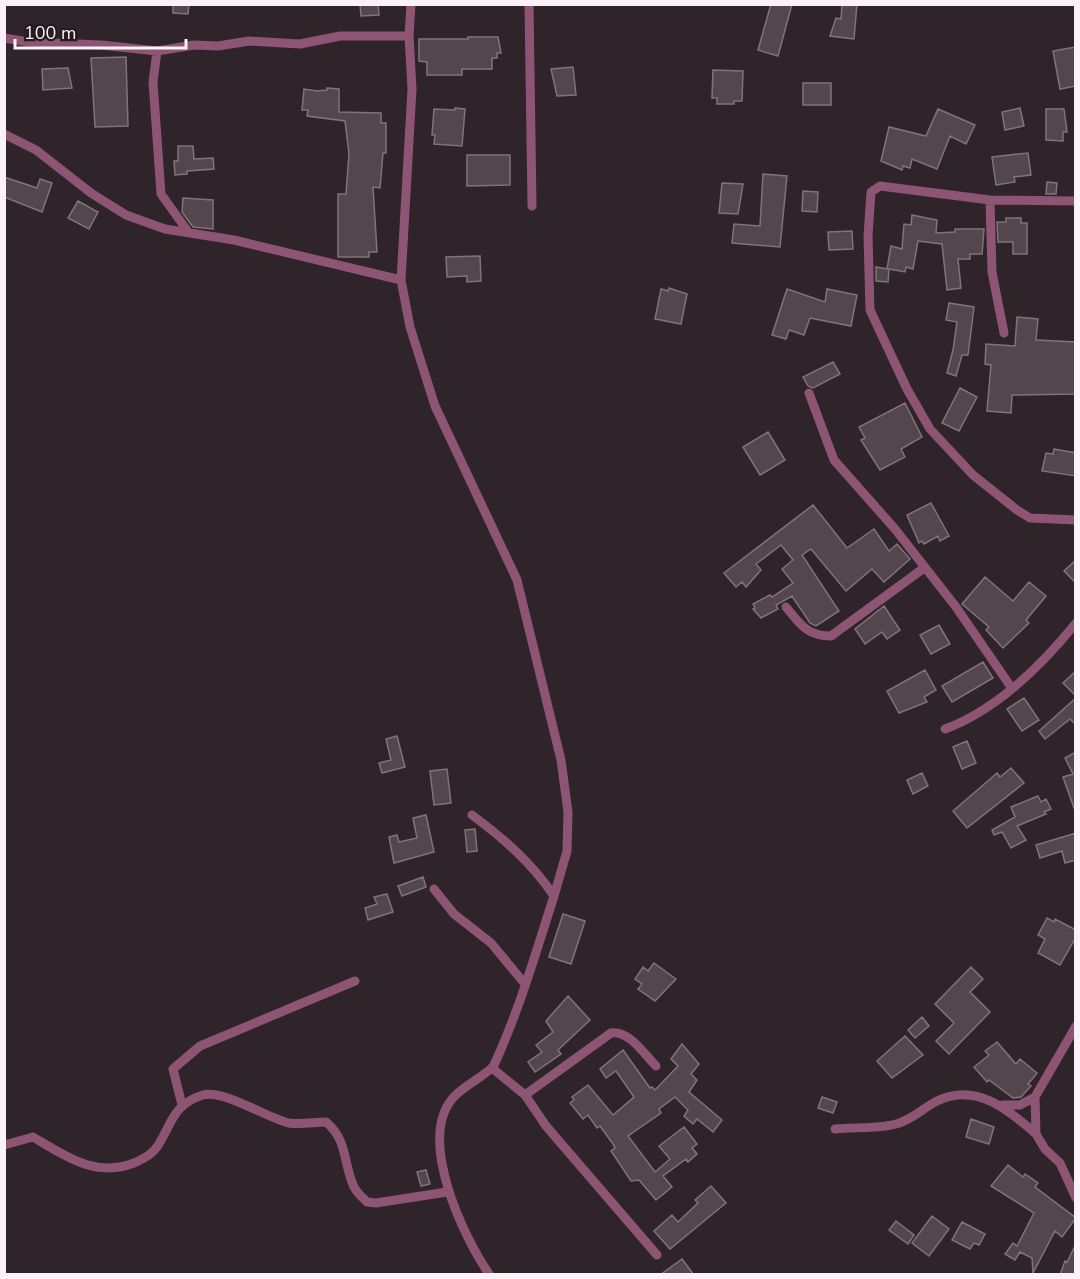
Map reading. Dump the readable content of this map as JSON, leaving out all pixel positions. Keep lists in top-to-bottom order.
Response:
{
  "scale_bar": "100 m"
}
